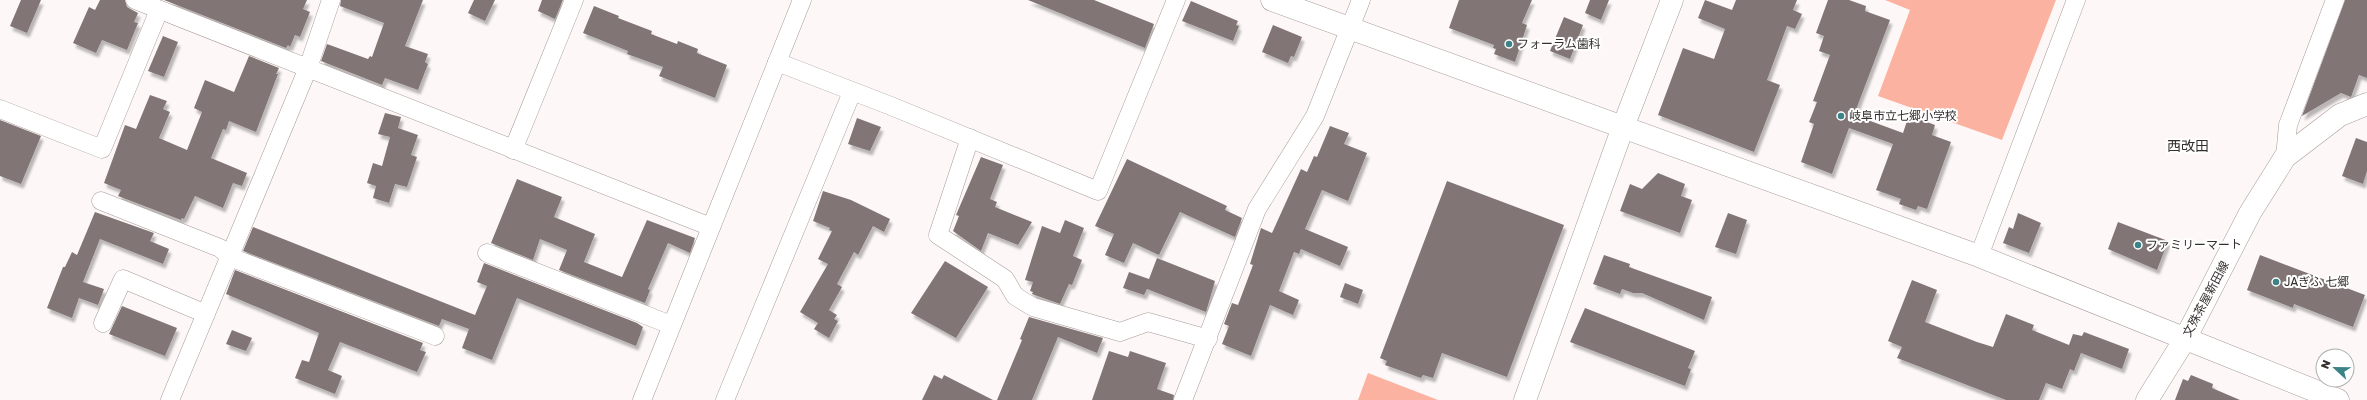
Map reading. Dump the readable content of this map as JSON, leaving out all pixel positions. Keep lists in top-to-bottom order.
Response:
{
  "streets": {
    "street": ["文殊茶屋新田線"]
  },
  "districts": ["西改田"],
  "places": [
    "フォーラム歯科",
    "岐阜市立七郷小学校",
    "ファミリーマート",
    "JAぎふ 七郷"
  ],
  "north": "left"
}
